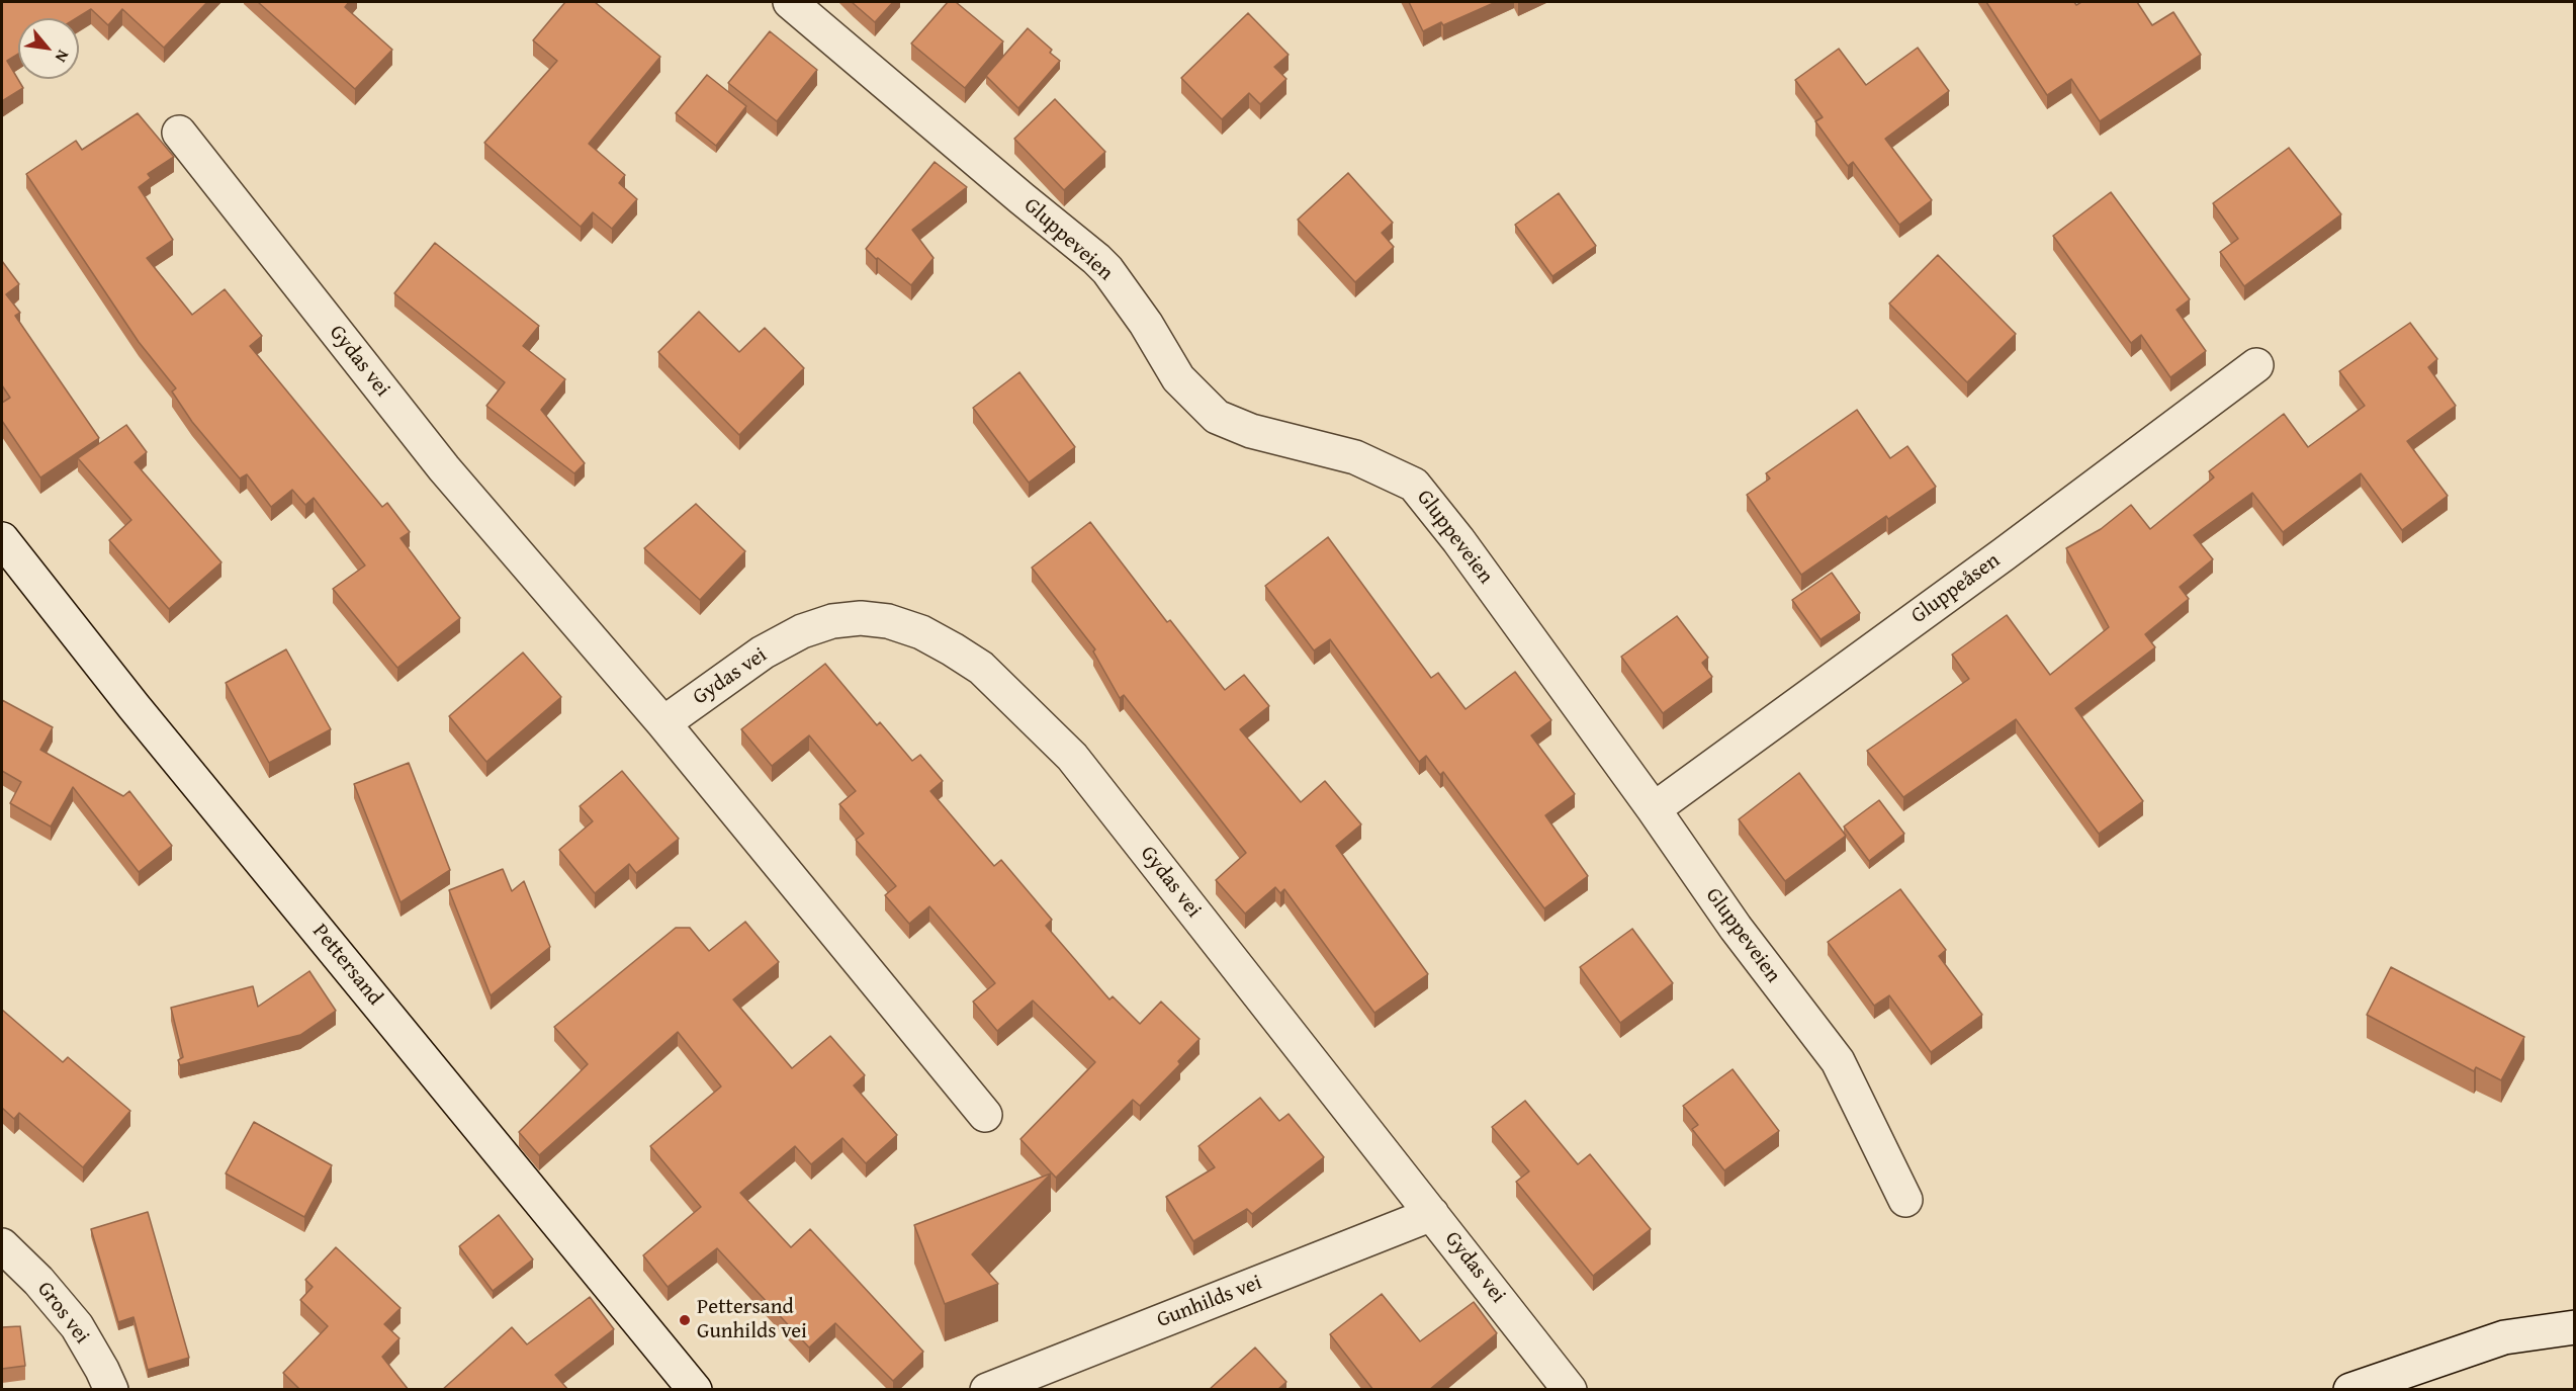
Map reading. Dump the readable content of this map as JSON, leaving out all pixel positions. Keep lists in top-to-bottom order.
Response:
{
  "streets": {
    "street": [
      "Gluppeveien",
      "Gydas vei",
      "Gluppeåsen",
      "Pettersand",
      "Gunhilds vei",
      "Gros vei"
    ]
  },
  "crossings": [
    ["Gluppeveien", "Gluppeåsen"],
    ["Gydas vei", "Gunhilds vei"]
  ],
  "places": ["Pettersand Gunhilds vei"],
  "north": "bottom right"
}
